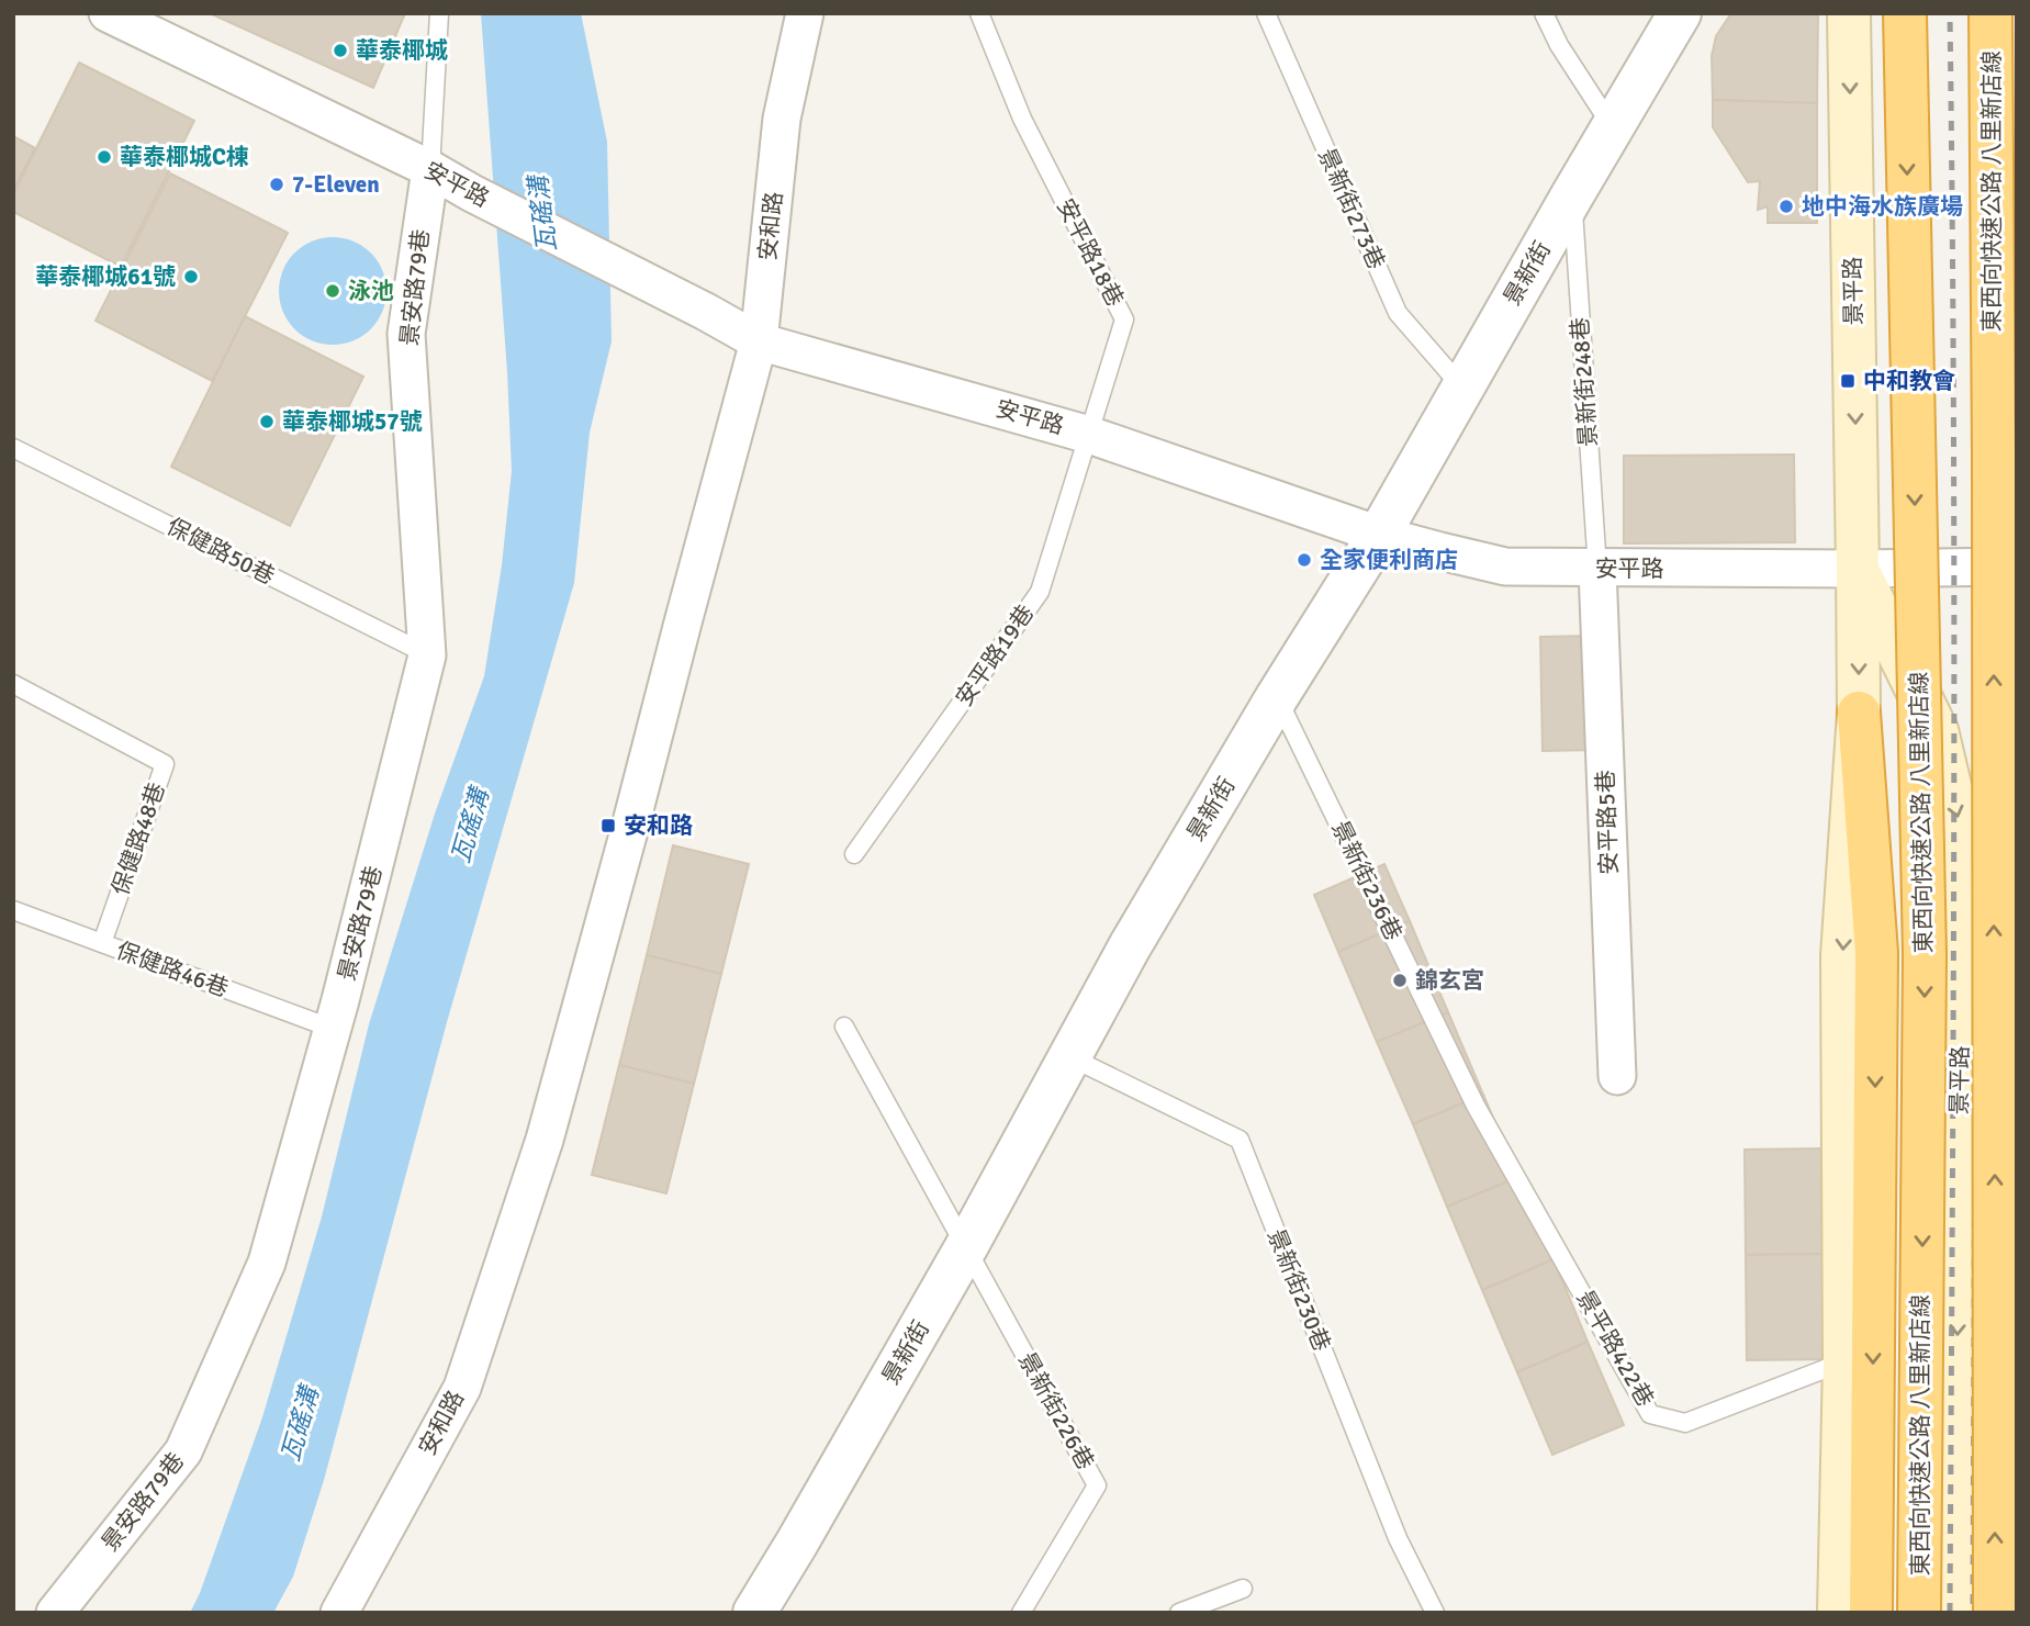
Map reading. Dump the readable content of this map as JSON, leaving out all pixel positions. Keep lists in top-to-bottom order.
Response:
{
  "streets": {
    "highway": ["東西向快速公路 八里新店線"],
    "main road": ["景平路"],
    "street": [
      "安平路",
      "安和路",
      "景新街",
      "景安路79巷",
      "安平路5巷"
    ],
    "lane": [
      "景新街273巷",
      "安平路18巷",
      "景新街248巷",
      "保健路50巷",
      "安平路19巷",
      "保健路48巷",
      "景新街236巷",
      "保健路46巷",
      "景新街230巷",
      "景平路422巷",
      "景新街226巷"
    ]
  },
  "crossings": [
    ["安平路", "安和路"],
    ["安平路", "安平路18巷"],
    ["安平路", "景新街"],
    ["安平路", "景安路79巷"],
    ["安平路", "景平路"],
    ["安平路", "景新街248巷"],
    ["安平路", "安平路19巷"],
    ["安平路", "安平路5巷"],
    ["景新街273巷", "景新街"],
    ["安平路18巷", "安平路19巷"],
    ["景新街", "景新街248巷"],
    ["景新街", "景新街236巷"],
    ["景新街", "景新街230巷"],
    ["景新街", "景新街226巷"],
    ["景安路79巷", "保健路50巷"],
    ["景安路79巷", "保健路46巷"],
    ["景平路", "景平路422巷"],
    ["景新街248巷", "安平路5巷"],
    ["保健路48巷", "保健路46巷"],
    ["景新街236巷", "景平路422巷"]
  ],
  "one_way": ["景平路"],
  "water": ["瓦磘溝"],
  "places": {
    "other": [
      "華泰椰城",
      "華泰椰城C棟",
      "7-Eleven",
      "地中海水族廣場",
      "華泰椰城61號",
      "泳池",
      "華泰椰城57號",
      "全家便利商店",
      "錦玄宮"
    ],
    "transit": ["中和教會", "安和路"]
  }
}
